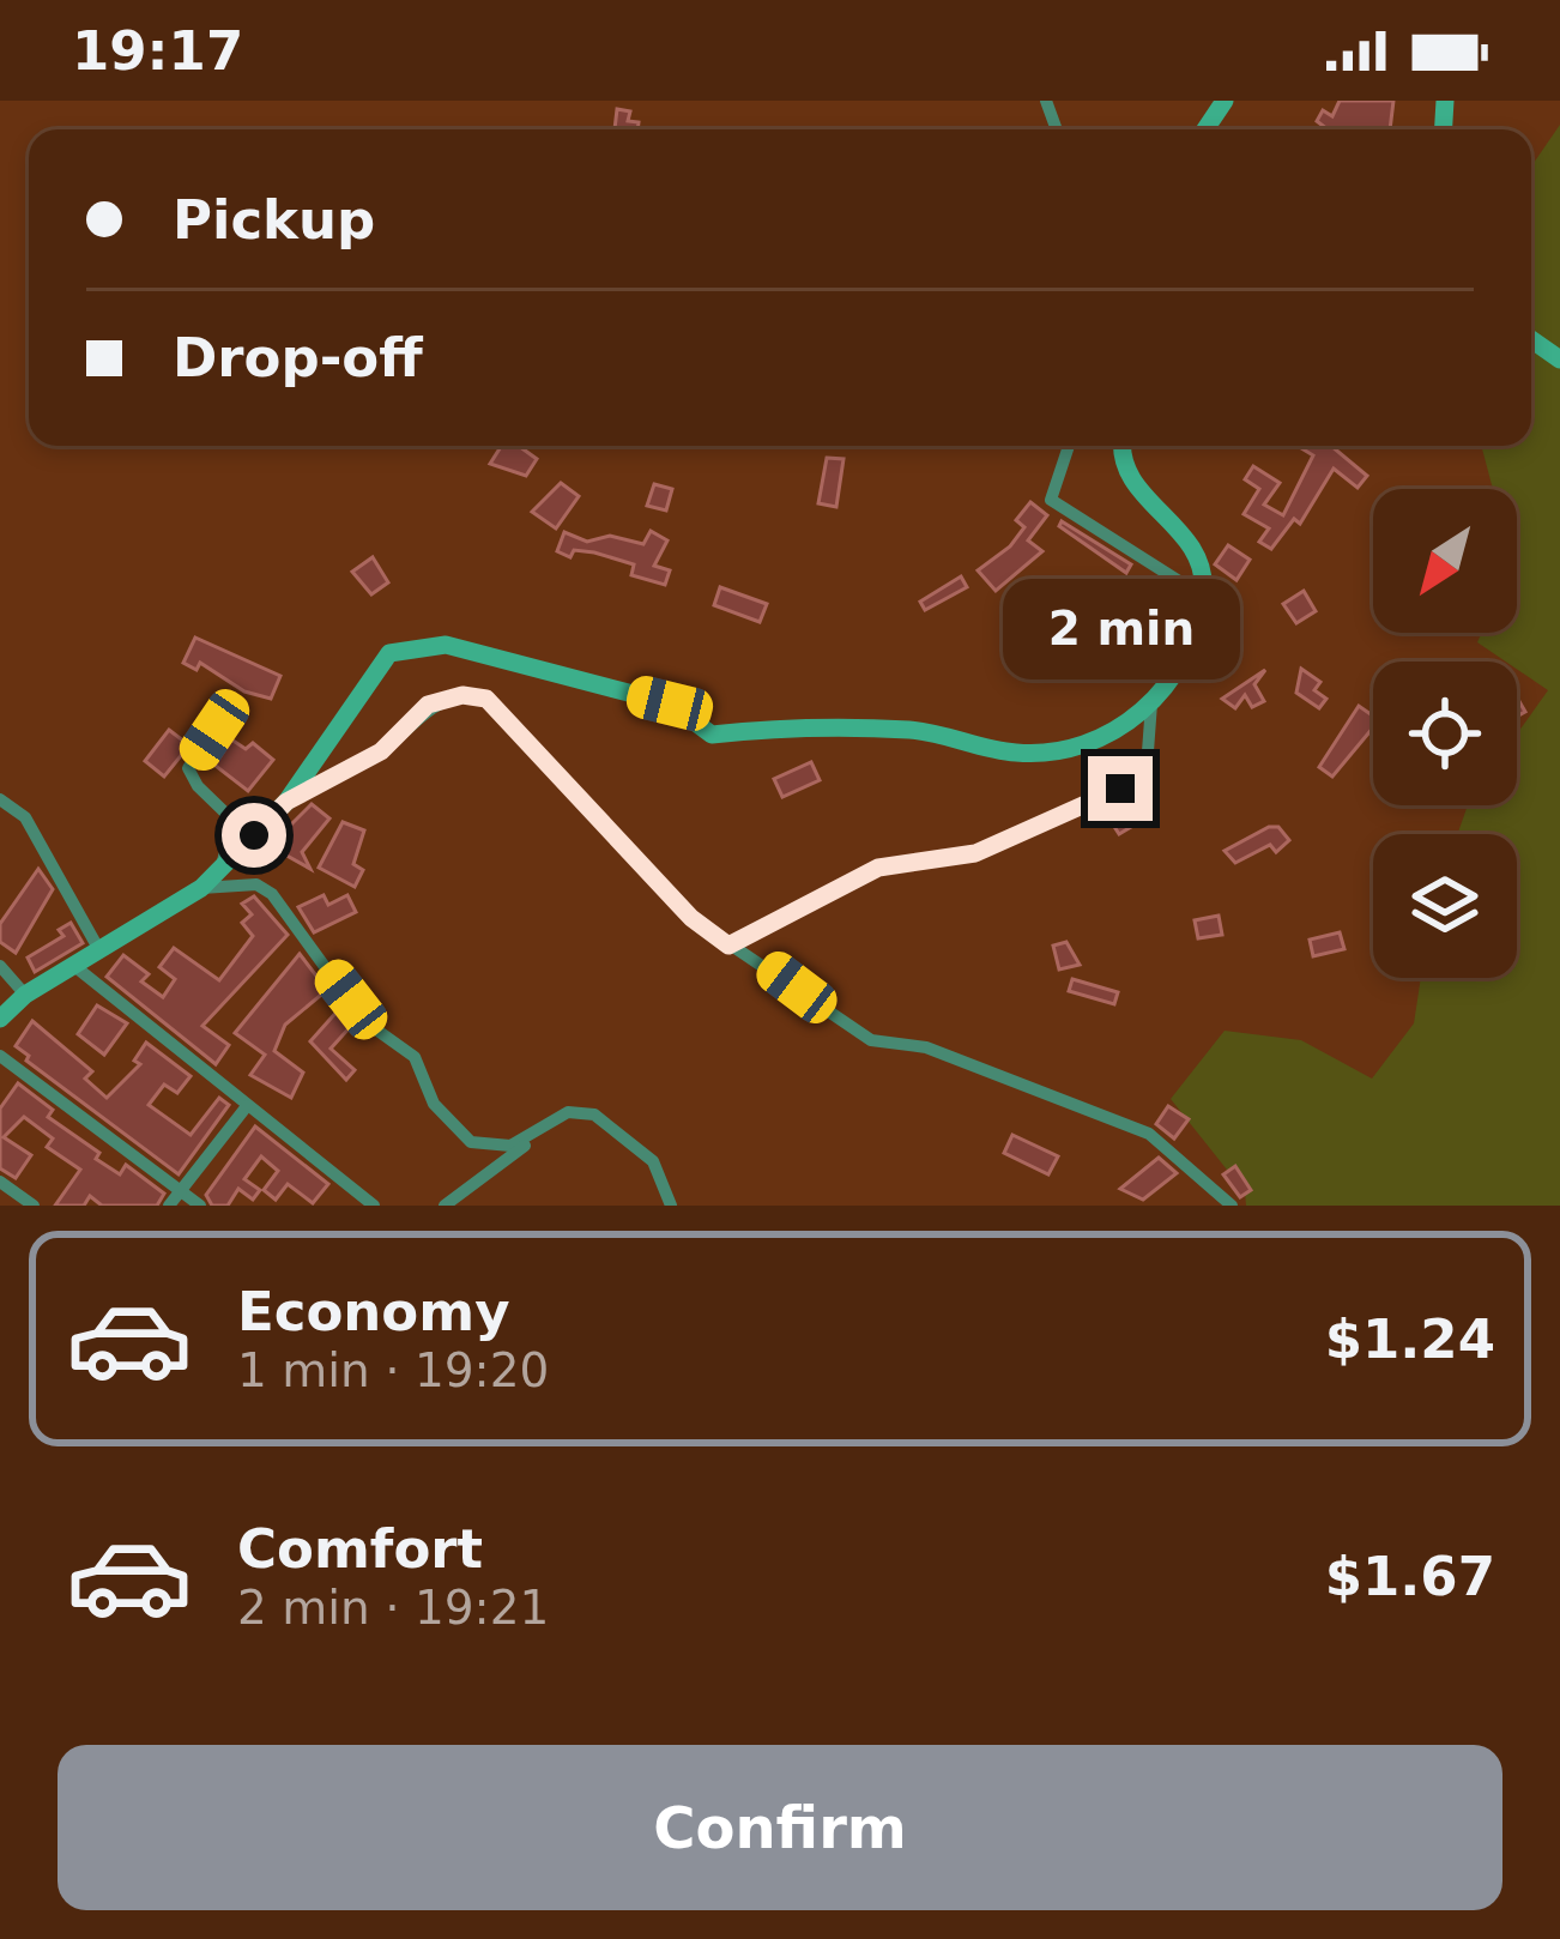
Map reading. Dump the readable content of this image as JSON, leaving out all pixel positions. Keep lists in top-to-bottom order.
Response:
{
  "north": "bottom left",
  "page": {
    "status": "19:17",
    "banner": ["Pickup", "Drop-off"],
    "bubble": "2 min",
    "list": [
      {
        "name": "Economy",
        "note": "1 min · 19:20",
        "value": "$1.24"
      },
      {
        "name": "Comfort",
        "note": "2 min · 19:21",
        "value": "$1.67"
      }
    ],
    "buttons": "Confirm"
  }
}
